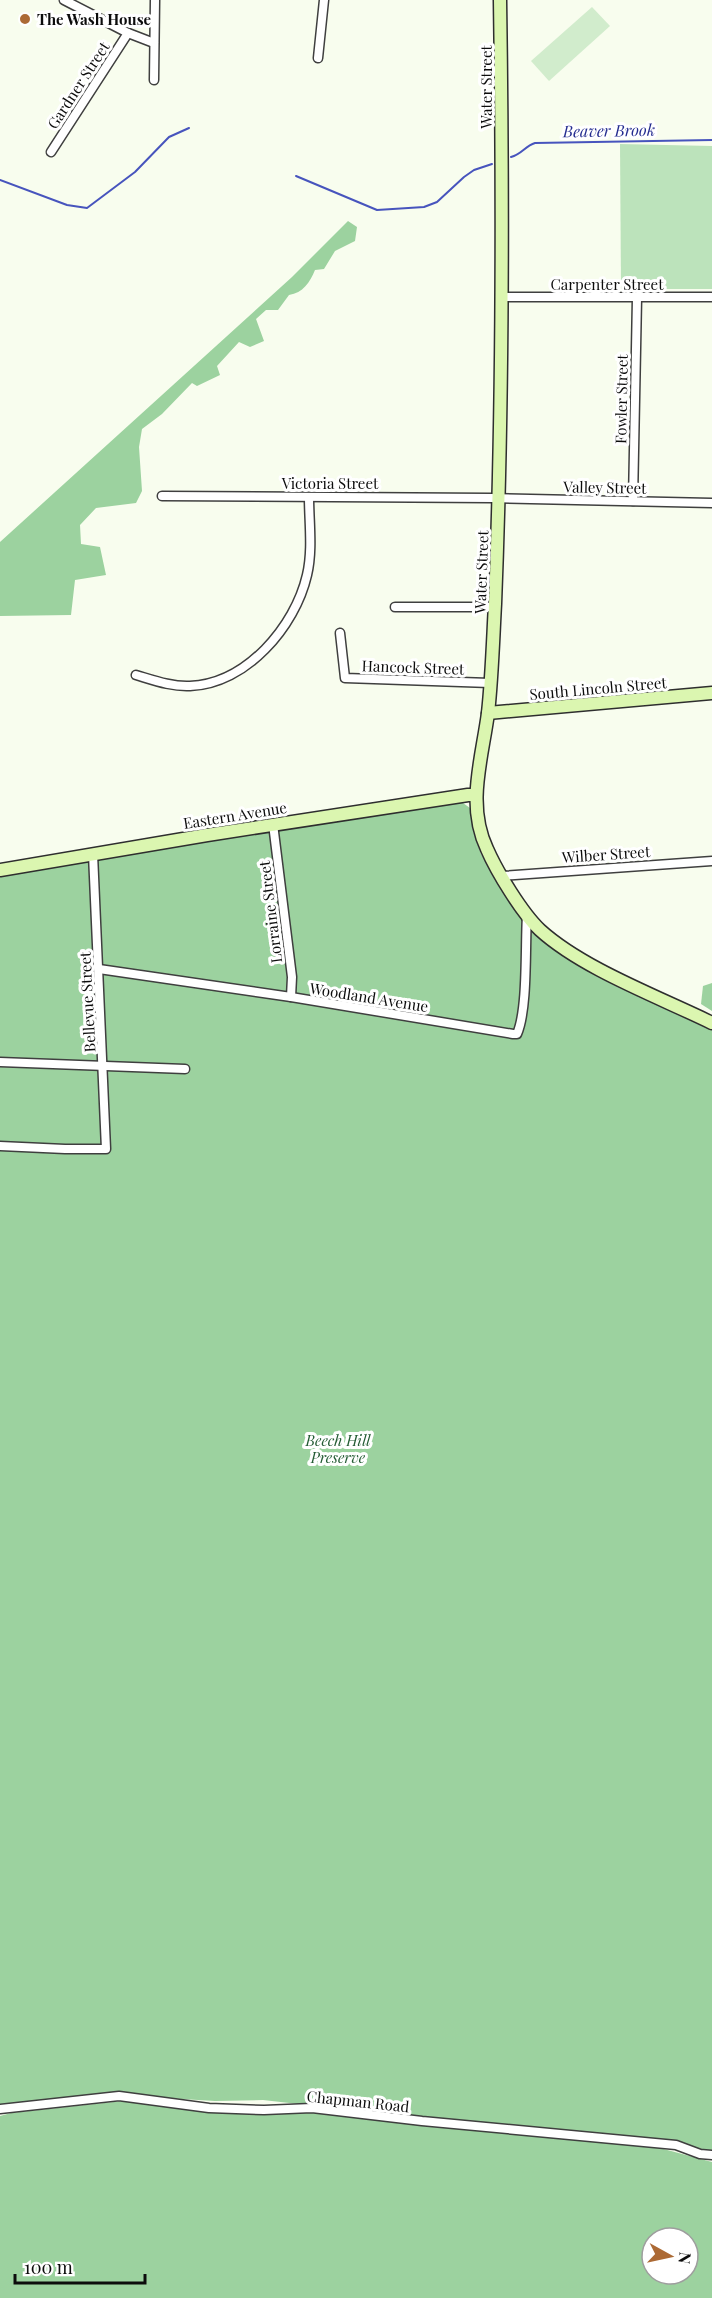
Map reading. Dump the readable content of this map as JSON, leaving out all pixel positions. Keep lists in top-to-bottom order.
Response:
{
  "streets": {
    "street": [
      "Gardner Street",
      "Water Street",
      "Carpenter Street",
      "Fowler Street",
      "Victoria Street",
      "Valley Street",
      "Hancock Street",
      "South Lincoln Street",
      "Eastern Avenue",
      "Wilber Street",
      "Lorraine Street",
      "Woodland Avenue",
      "Bellevue Street",
      "Chapman Road"
    ]
  },
  "crossings": [
    ["Water Street", "Carpenter Street"],
    ["Water Street", "Victoria Street"],
    ["Water Street", "Valley Street"],
    ["Water Street", "Hancock Street"],
    ["Water Street", "South Lincoln Street"],
    ["Water Street", "Eastern Avenue"],
    ["Water Street", "Wilber Street"],
    ["Water Street", "Woodland Avenue"],
    ["Carpenter Street", "Fowler Street"],
    ["Fowler Street", "Valley Street"],
    ["Victoria Street", "Valley Street"],
    ["Eastern Avenue", "Lorraine Street"],
    ["Eastern Avenue", "Bellevue Street"],
    ["Lorraine Street", "Woodland Avenue"],
    ["Woodland Avenue", "Bellevue Street"]
  ],
  "water": ["Beaver Brook"],
  "parks": ["Beech Hill Preserve"],
  "places": ["The Wash House"],
  "scale_bar": "100 m",
  "north": "right"
}
